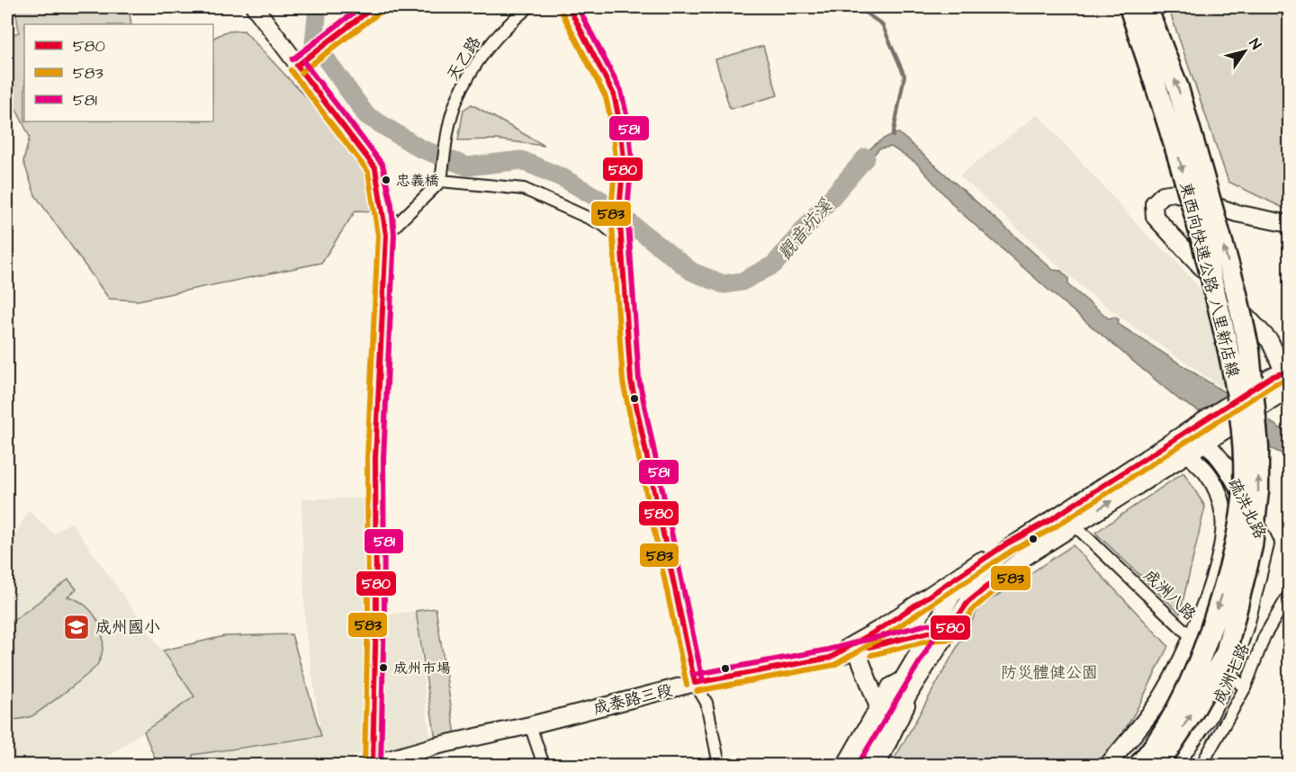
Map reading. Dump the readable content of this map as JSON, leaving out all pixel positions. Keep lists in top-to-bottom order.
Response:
{
  "streets": {
    "highway": ["東西向快速公路 八里新店線"],
    "main road": ["疏洪北路", "成泰路三段"],
    "street": ["天乙路", "成洲八路", "成洲七路"]
  },
  "crossings": [
    ["疏洪北路", "成洲八路"],
    ["成洲八路", "成洲七路"]
  ],
  "water": ["觀音坑溪"],
  "parks": ["防災體健公園"],
  "places": {
    "other": ["忠義橋", "成州市場"],
    "school or university": ["成州國小"]
  },
  "lines": ["transit line 580", "transit line 581", "transit line 583"],
  "legend": ["580", "583", "581"],
  "north": "top right"
}
